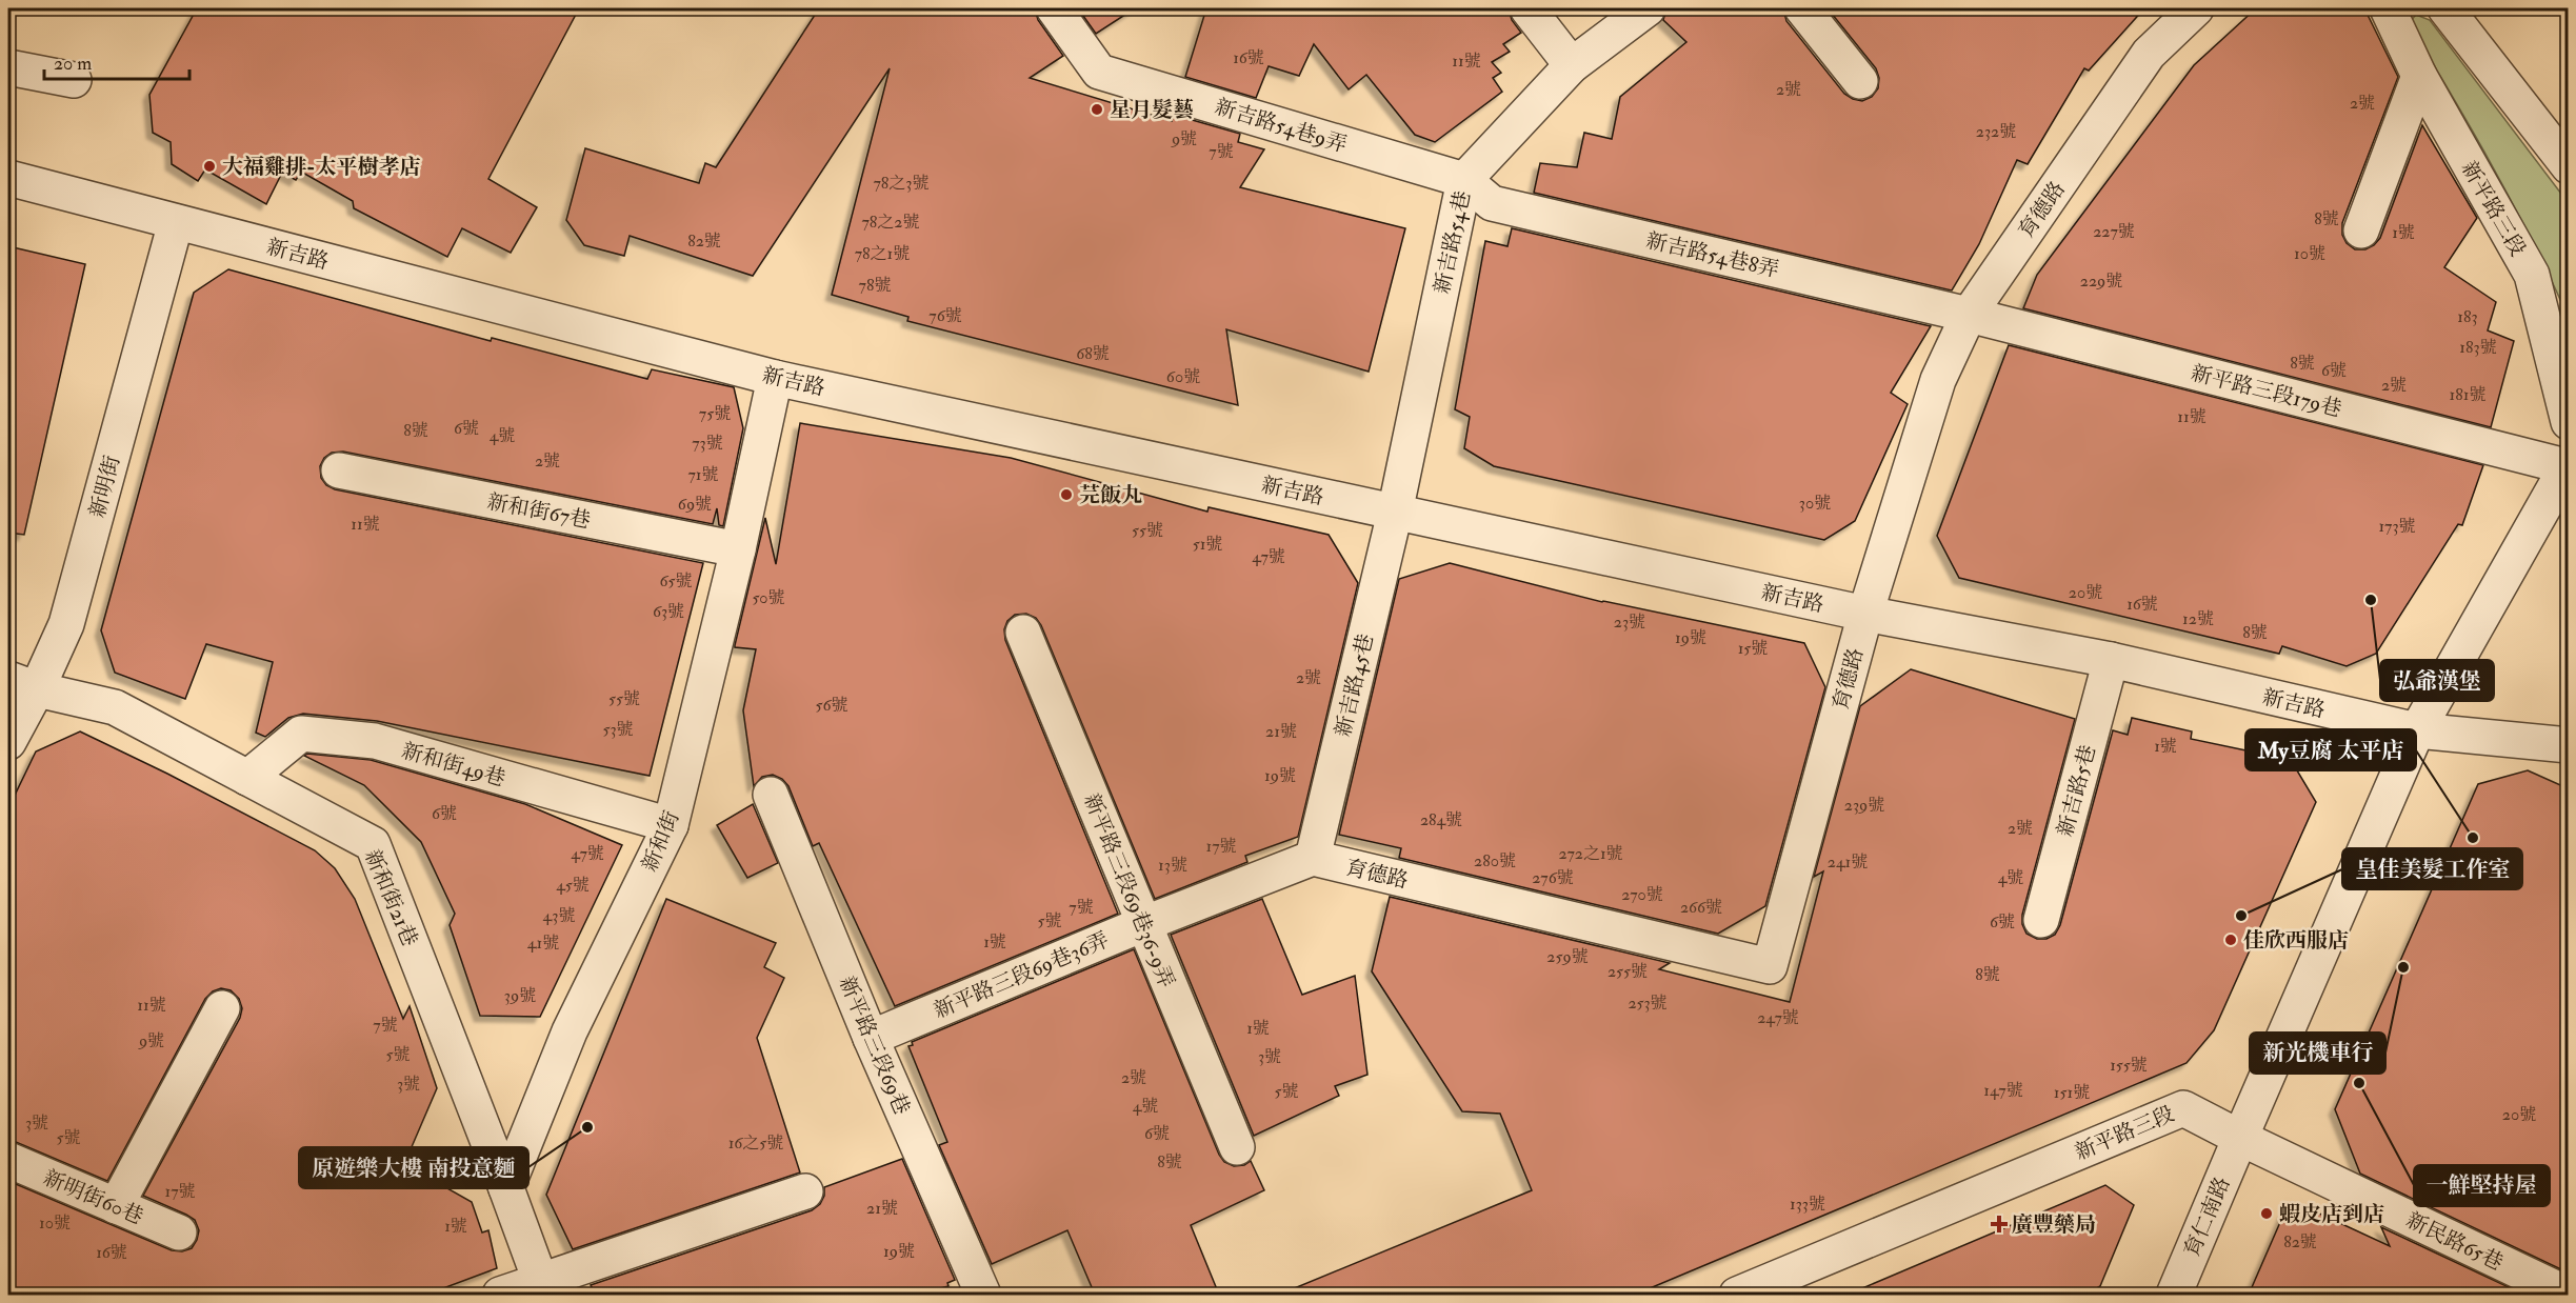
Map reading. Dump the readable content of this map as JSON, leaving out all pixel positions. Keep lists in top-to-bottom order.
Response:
{
  "streets": {
    "street": [
      "新吉路54巷9弄",
      "新平路三段",
      "育德路",
      "新吉路54巷",
      "新吉路",
      "新吉路54巷8弄",
      "新平路三段179巷",
      "新明街",
      "新和街67巷",
      "新吉路45巷",
      "新和街49巷",
      "新吉路5巷",
      "新和街",
      "新平路三段69巷36-9弄",
      "新和街21巷",
      "新平路三段69巷36弄",
      "新平路三段69巷",
      "新明街60巷",
      "育仁南路",
      "新民路65巷"
    ]
  },
  "crossings": [
    ["新吉路54巷9弄", "新吉路54巷"],
    ["新吉路54巷9弄", "新吉路54巷8弄"],
    ["新平路三段", "育仁南路"],
    ["新平路三段", "新民路65巷"],
    ["育德路", "新吉路"],
    ["育德路", "新吉路54巷8弄"],
    ["育德路", "新平路三段179巷"],
    ["育德路", "新吉路45巷"],
    ["育德路", "新平路三段69巷36弄"],
    ["新吉路54巷", "新吉路"],
    ["新吉路54巷", "新吉路54巷8弄"],
    ["新吉路54巷", "新吉路45巷"],
    ["新吉路", "新明街"],
    ["新吉路", "新吉路45巷"],
    ["新吉路", "新吉路5巷"],
    ["新吉路", "新和街"],
    ["新吉路54巷8弄", "新平路三段179巷"],
    ["新明街", "新和街21巷"],
    ["新和街67巷", "新和街"],
    ["新吉路45巷", "新平路三段69巷36弄"],
    ["新和街49巷", "新和街"],
    ["新和街49巷", "新和街21巷"],
    ["新和街", "新和街21巷"],
    ["新平路三段69巷36-9弄", "新平路三段69巷36弄"],
    ["新平路三段69巷36弄", "新平路三段69巷"],
    ["育仁南路", "新民路65巷"]
  ],
  "places": {
    "other": [
      "星月髮藝",
      "大福雞排-太平樹孝店",
      "芫飯丸",
      "弘爺漢堡",
      "My豆腐 太平店",
      "皇佳美髮工作室",
      "佳欣西服店",
      "新光機車行",
      "一鮮堅持屋",
      "原遊樂大樓 南投意麵",
      "蝦皮店到店"
    ],
    "health": ["廣豐藥局"]
  },
  "house_numbers": [
    "16號",
    "11號",
    "2號",
    "2號",
    "232號",
    "9號",
    "7號",
    "78之3號",
    "8號",
    "78之2號",
    "227號",
    "1號",
    "82號",
    "78之1號",
    "10號",
    "229號",
    "78號",
    "76號",
    "183",
    "183號",
    "68號",
    "8號",
    "6號",
    "60號",
    "2號",
    "181號",
    "75號",
    "11號",
    "6號",
    "8號",
    "4號",
    "73號",
    "2號",
    "71號",
    "30號",
    "69號",
    "11號",
    "173號",
    "55號",
    "51號",
    "47號",
    "65號",
    "20號",
    "50號",
    "16號",
    "63號",
    "12號",
    "23號",
    "8號",
    "19號",
    "15號",
    "2號",
    "55號",
    "56號",
    "53號",
    "21號",
    "1號",
    "19號",
    "239號",
    "6號",
    "284號",
    "2號",
    "17號",
    "47號",
    "272之1號",
    "280號",
    "241號",
    "13號",
    "276號",
    "4號",
    "45號",
    "270號",
    "7號",
    "266號",
    "43號",
    "5號",
    "6號",
    "1號",
    "41號",
    "259號",
    "255號",
    "8號",
    "39號",
    "253號",
    "11號",
    "247號",
    "7號",
    "1號",
    "9號",
    "5號",
    "3號",
    "155號",
    "2號",
    "3號",
    "147號",
    "5號",
    "151號",
    "4號",
    "20號",
    "3號",
    "6號",
    "5號",
    "16之5號",
    "8號",
    "17號",
    "133號",
    "21號",
    "10號",
    "1號",
    "82號",
    "19號",
    "16號"
  ],
  "scale_bar": "20 m"
}
